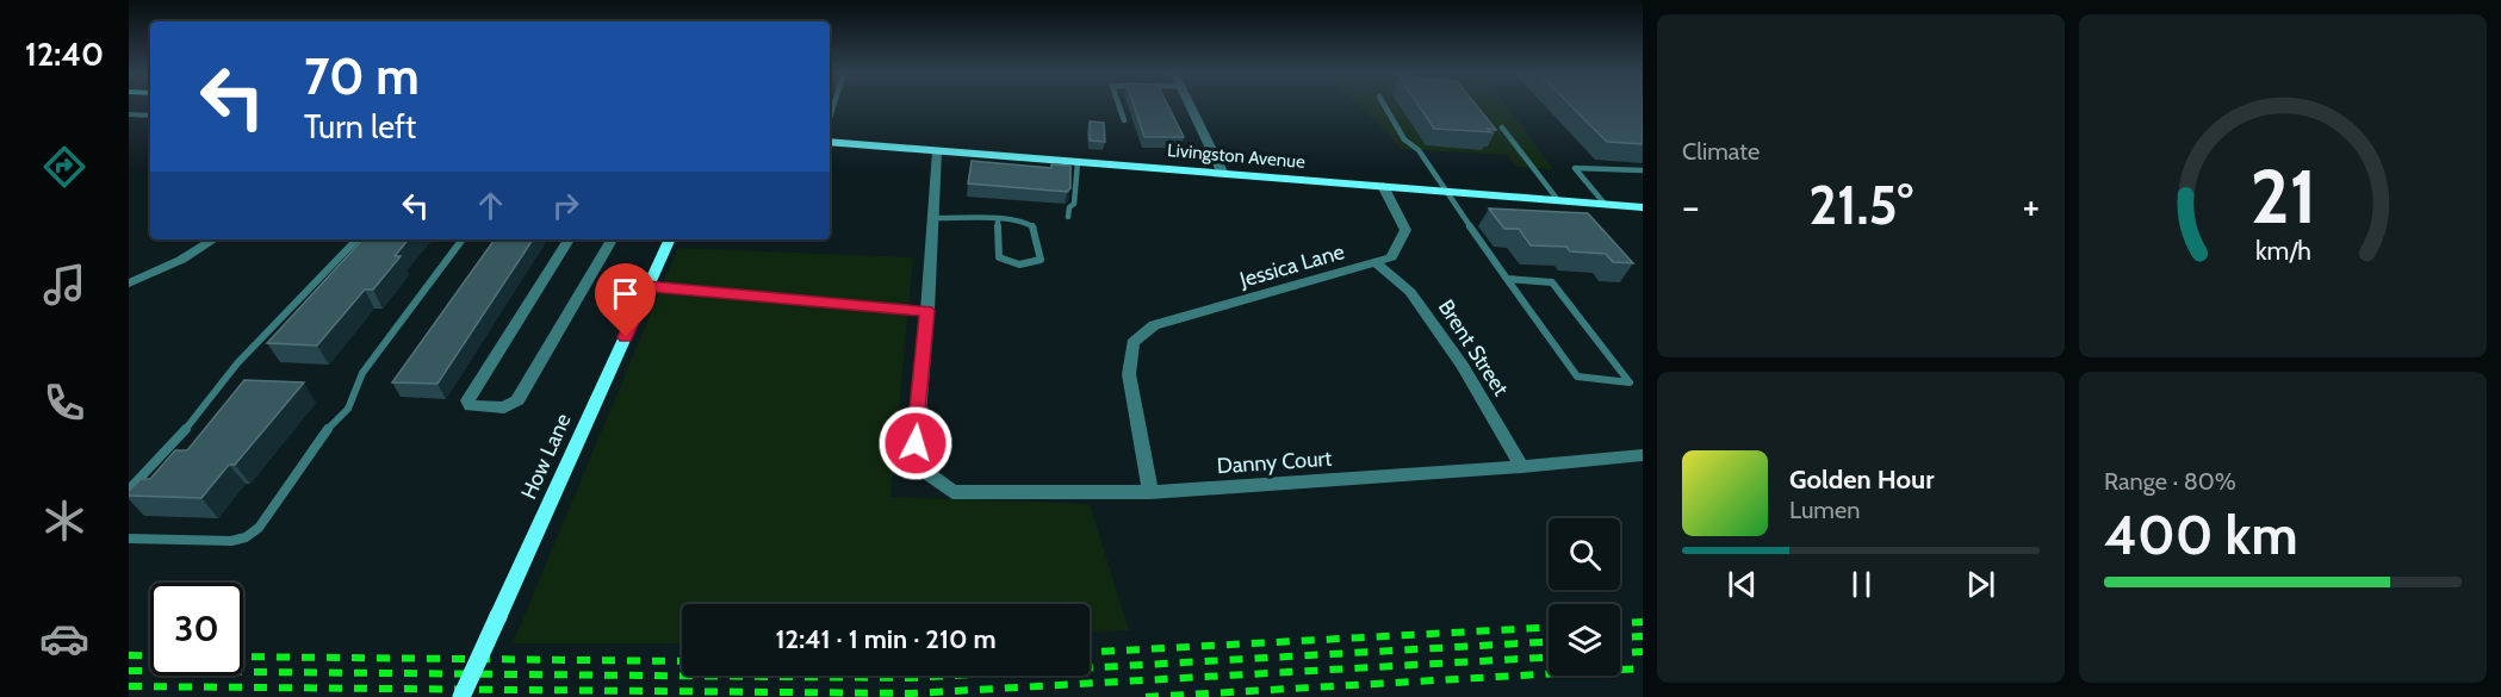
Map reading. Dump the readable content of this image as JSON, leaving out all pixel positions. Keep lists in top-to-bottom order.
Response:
{
  "streets": {
    "main road": ["Livingston Avenue", "How Lane"],
    "street": ["Jessica Lane", "Brent Street", "Danny Court"]
  },
  "crossings": [
    ["Livingston Avenue", "Jessica Lane"],
    ["Jessica Lane", "Brent Street"],
    ["Jessica Lane", "Danny Court"],
    ["Brent Street", "Danny Court"]
  ],
  "page": {
    "tabs": "12:40",
    "tile": [
      "Climate",
      ["Range · 80%", "400 km"]
    ],
    "turn": ["70 m", "Turn left"],
    "heat": ["−", "21.5°", "+"],
    "song": ["Golden Hour", "Lumen"],
    "limit": "30",
    "trip": "12:41 · 1 min · 210 m",
    "gauge": ["21", "km/h"]
  }
}
